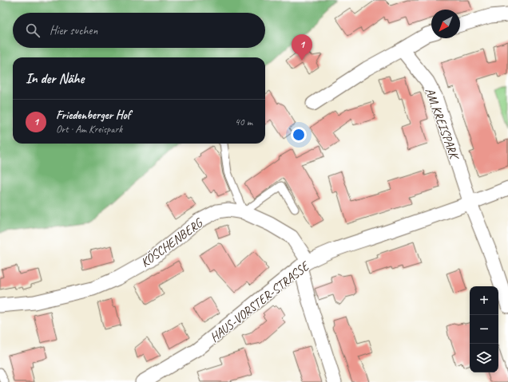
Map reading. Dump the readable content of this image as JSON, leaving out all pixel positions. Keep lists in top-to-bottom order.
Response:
{
  "streets": {
    "street": ["AM KREISPARK", "KÖSCHENBERG", "HAUS-VORSTER-STRASSE"]
  },
  "crossings": [
    ["AM KREISPARK", "HAUS-VORSTER-STRASSE"],
    ["KÖSCHENBERG", "HAUS-VORSTER-STRASSE"]
  ],
  "north": "bottom left",
  "page": {
    "search": "Hier suchen",
    "pins": "1",
    "heading": "In der Nähe",
    "list": [
      {
        "mark": "1",
        "name": "Friedenberger Hof",
        "note": "Ort · Am Kreispark",
        "value": "40 m"
      }
    ],
    "map_buttons": ["+", "−"]
  }
}
